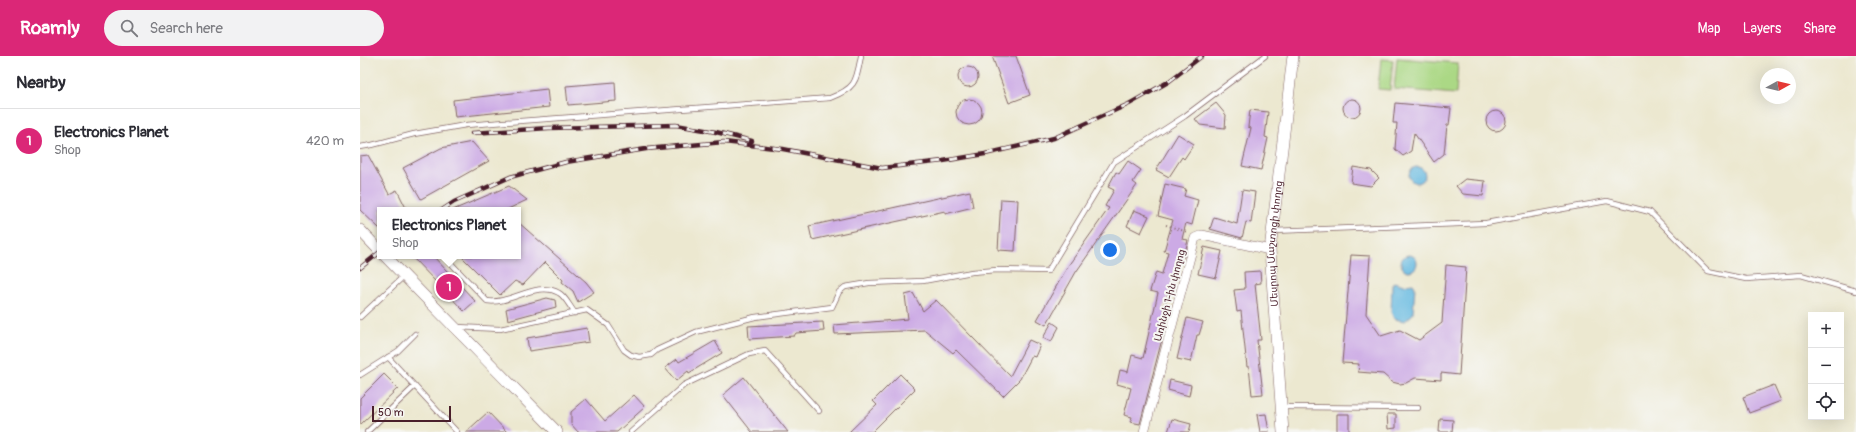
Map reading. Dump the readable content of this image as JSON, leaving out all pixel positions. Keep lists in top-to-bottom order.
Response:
{
  "streets": {
    "street": ["Մեսրոպ Մաշտոցի փողոց", "Առինջի 1-ին փողոց"]
  },
  "scale_bar": "50 m",
  "north": "right",
  "page": {
    "header": "Roamly",
    "search": "Search here",
    "nav": ["Map", "Layers", "Share"],
    "heading": "Nearby",
    "list": [
      {
        "mark": "1",
        "name": "Electronics Planet",
        "note": "Shop",
        "value": "420 m"
      }
    ],
    "popup": ["Electronics Planet", "Shop"],
    "pins": "1",
    "map_buttons": ["+", "−"],
    "scale": "50 m"
  }
}
